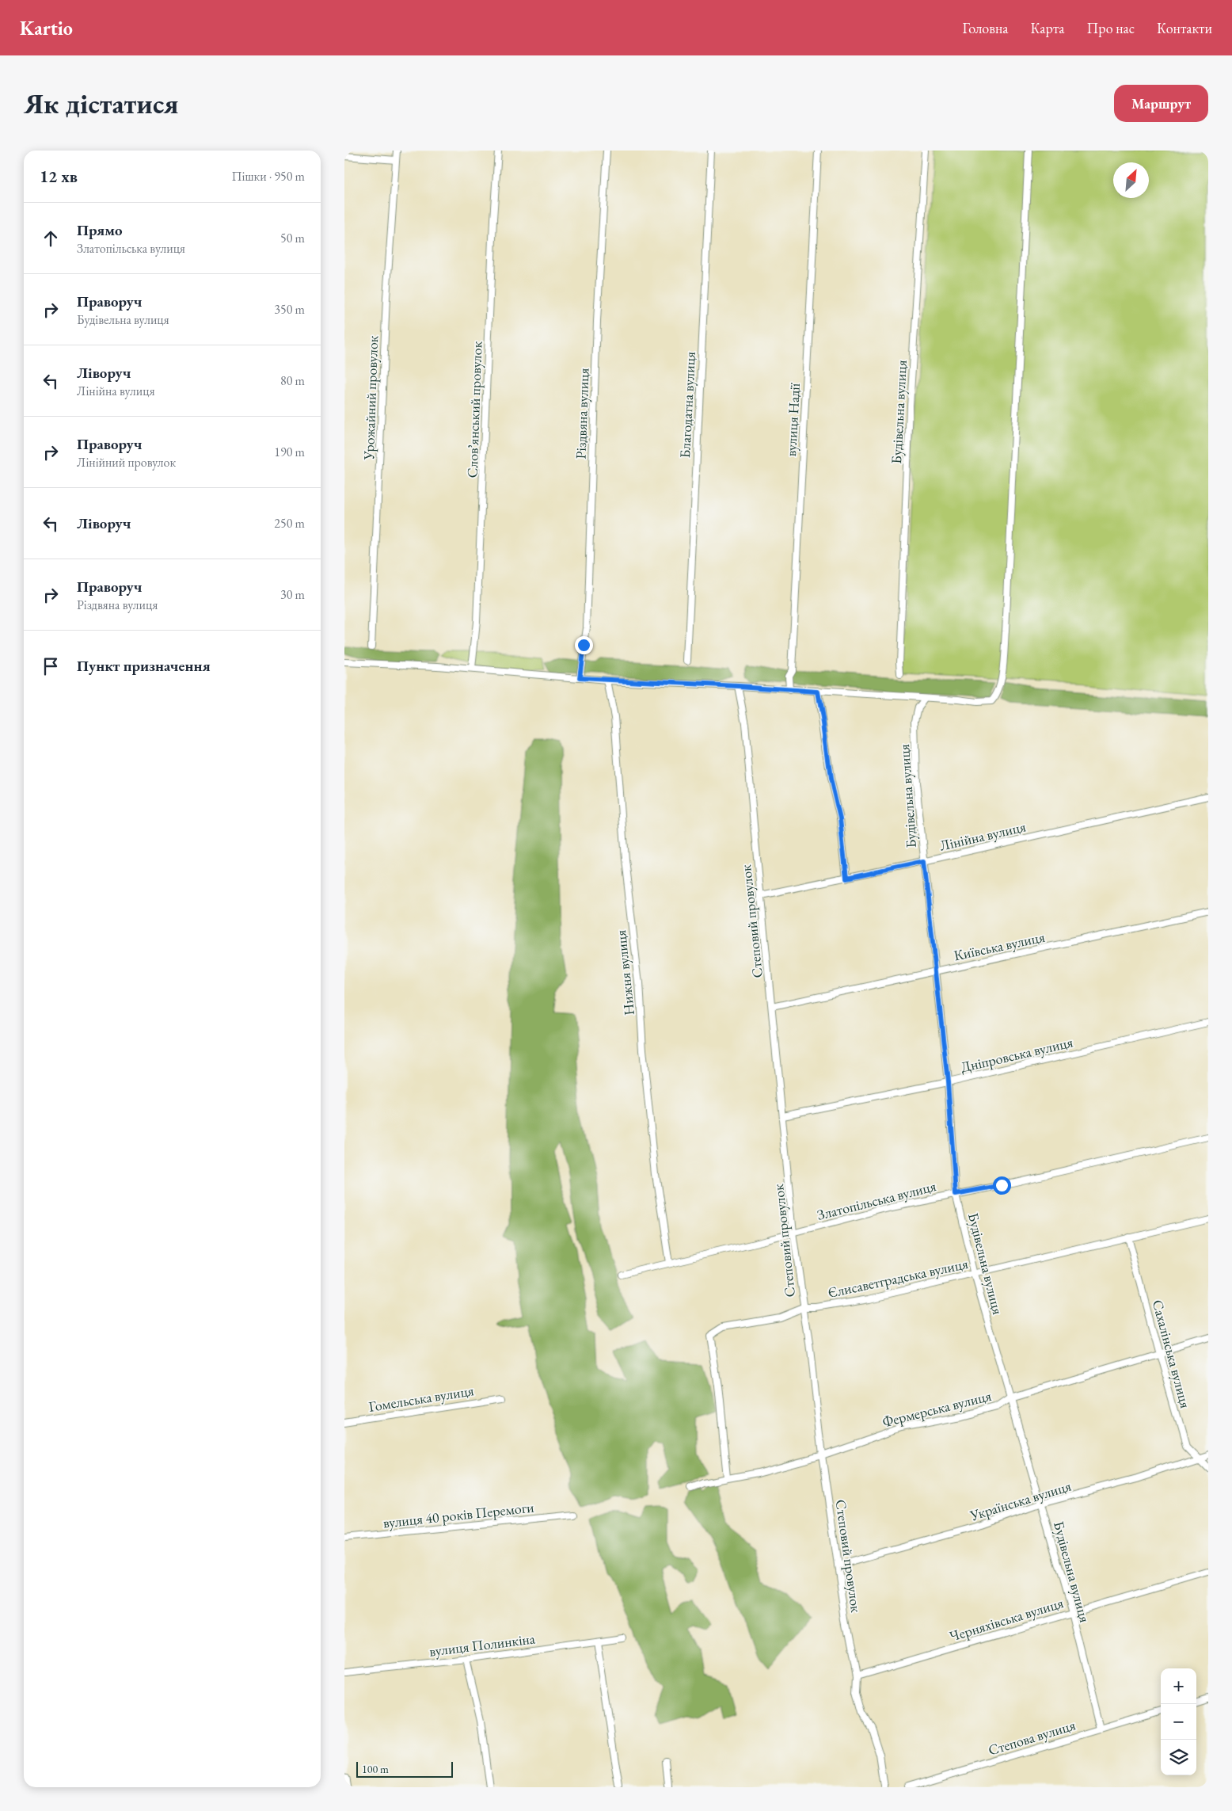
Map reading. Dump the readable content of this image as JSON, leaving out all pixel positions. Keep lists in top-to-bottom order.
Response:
{
  "streets": {
    "street": [
      "Урожайний провулок",
      "Благодатна вулиця",
      "Словʼянський провулок",
      "Будівельна вулиця",
      "Різдвяна вулиця",
      "вулиця Надії",
      "Лінійна вулиця",
      "Степовий провулок",
      "Київська вулиця",
      "Нижня вулиця",
      "Дніпровська вулиця",
      "Златопільська вулиця",
      "Єлисаветградська вулиця",
      "Сахалінська вулиця",
      "Гомельська вулиця",
      "Фермерська вулиця",
      "Українська вулиця",
      "вулиця 40 років Перемоги",
      "Черняхівська вулиця",
      "вулиця Полинкіна",
      "Степова вулиця"
    ]
  },
  "crossings": [
    ["Будівельна вулиця", "Лінійна вулиця"],
    ["Будівельна вулиця", "Київська вулиця"],
    ["Будівельна вулиця", "Дніпровська вулиця"],
    ["Будівельна вулиця", "Златопільська вулиця"],
    ["Будівельна вулиця", "Єлисаветградська вулиця"],
    ["Будівельна вулиця", "Фермерська вулиця"],
    ["Будівельна вулиця", "Українська вулиця"],
    ["Будівельна вулиця", "Черняхівська вулиця"],
    ["Будівельна вулиця", "Степова вулиця"],
    ["Лінійна вулиця", "Степовий провулок"],
    ["Степовий провулок", "Київська вулиця"],
    ["Степовий провулок", "Дніпровська вулиця"],
    ["Степовий провулок", "Златопільська вулиця"],
    ["Степовий провулок", "Єлисаветградська вулиця"],
    ["Степовий провулок", "Фермерська вулиця"],
    ["Степовий провулок", "Українська вулиця"],
    ["Степовий провулок", "Черняхівська вулиця"],
    ["Нижня вулиця", "Златопільська вулиця"],
    ["Єлисаветградська вулиця", "Сахалінська вулиця"],
    ["Єлисаветградська вулиця", "Фермерська вулиця"],
    ["Сахалінська вулиця", "Фермерська вулиця"],
    ["Сахалінська вулиця", "Українська вулиця"]
  ],
  "scale_bar": "100 m",
  "north": "top right",
  "page": {
    "header": "Kartio",
    "nav": [
      "Головна",
      "Карта",
      "Про нас",
      "Контакти"
    ],
    "buttons": "Маршрут",
    "title": "Як дістатися",
    "heading": ["12 хв", "Пішки · 950 m"],
    "list": [
      ["Прямо", "Златопільська вулиця", "50 m"],
      ["Праворуч", "Будівельна вулиця", "350 m"],
      ["Ліворуч", "Лінійна вулиця", "80 m"],
      ["Праворуч", "Лінійний провулок", "190 m"],
      ["Ліворуч", "250 m"],
      ["Праворуч", "Різдвяна вулиця", "30 m"],
      "Пункт призначення"
    ],
    "map_buttons": ["+", "−"],
    "scale": "100 m"
  }
}
